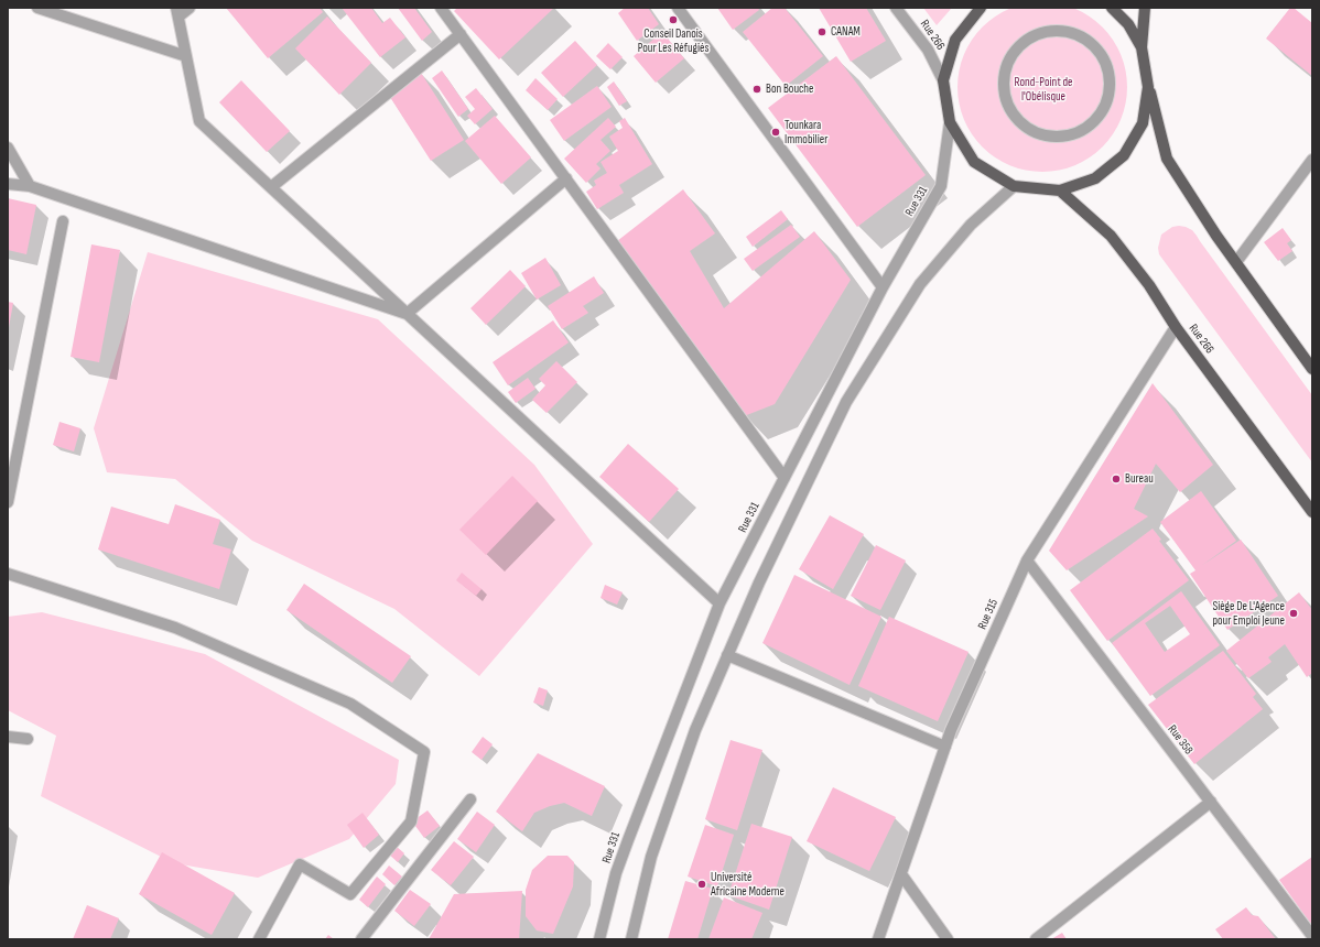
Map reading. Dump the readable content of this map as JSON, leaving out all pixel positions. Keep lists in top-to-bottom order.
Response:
{
  "streets": {
    "main road": ["Rue 266"],
    "street": ["Rue 331", "Rue 315", "Rue 358"]
  },
  "crossings": [
    ["Rue 266", "Rue 315"],
    ["Rue 315", "Rue 358"]
  ],
  "parks": ["Rond-Point de l'Obélisque"],
  "places": [
    "Conseil Danois Pour Les Réfugiés",
    "CANAM",
    "Bon Bouche",
    "Tounkara Immobilier",
    "Bureau",
    "Siège De L'Agence pour Emploi Jeune",
    "Université Africaine Moderne"
  ]
}
